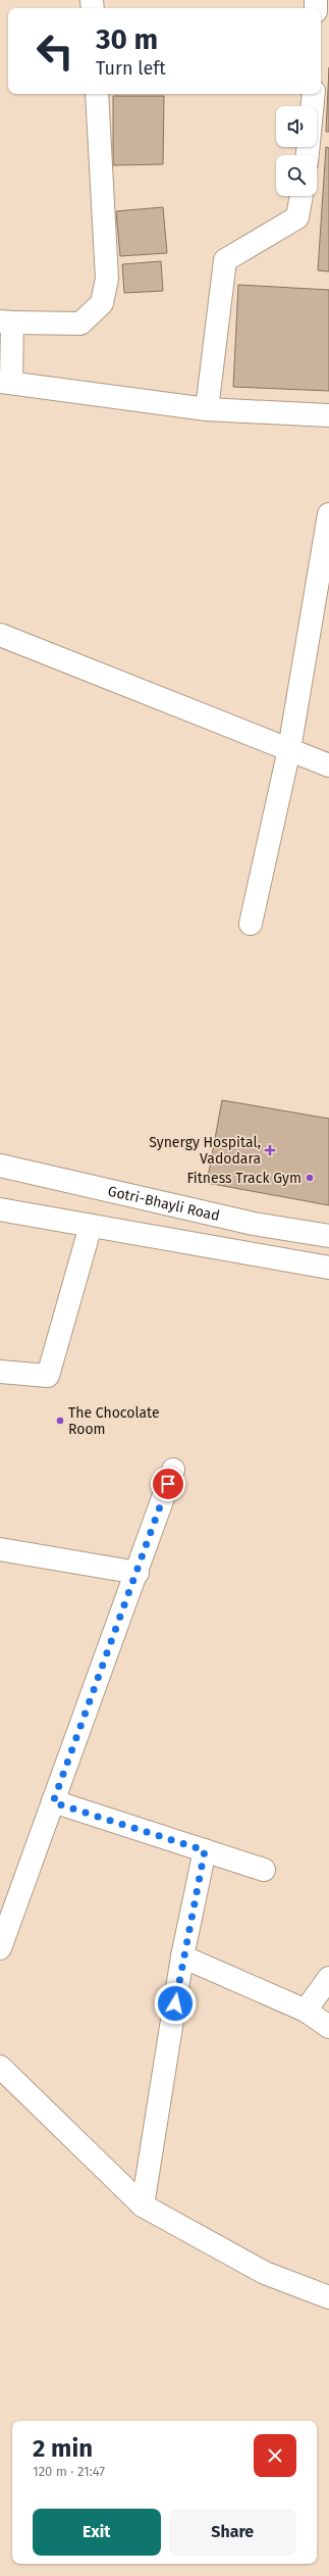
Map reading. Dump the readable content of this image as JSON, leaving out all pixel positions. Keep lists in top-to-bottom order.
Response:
{
  "streets": {
    "street": ["Gotri-Bhayli Road"]
  },
  "places": {
    "health": ["Synergy Hospital, Vadodara"],
    "other": ["Fitness Track Gym", "The Chocolate Room"]
  },
  "page": {
    "turn": ["30 m", "Turn left"],
    "heading": ["2 min", "120 m · 21:47"],
    "buttons": ["Exit", "Share"]
  }
}
